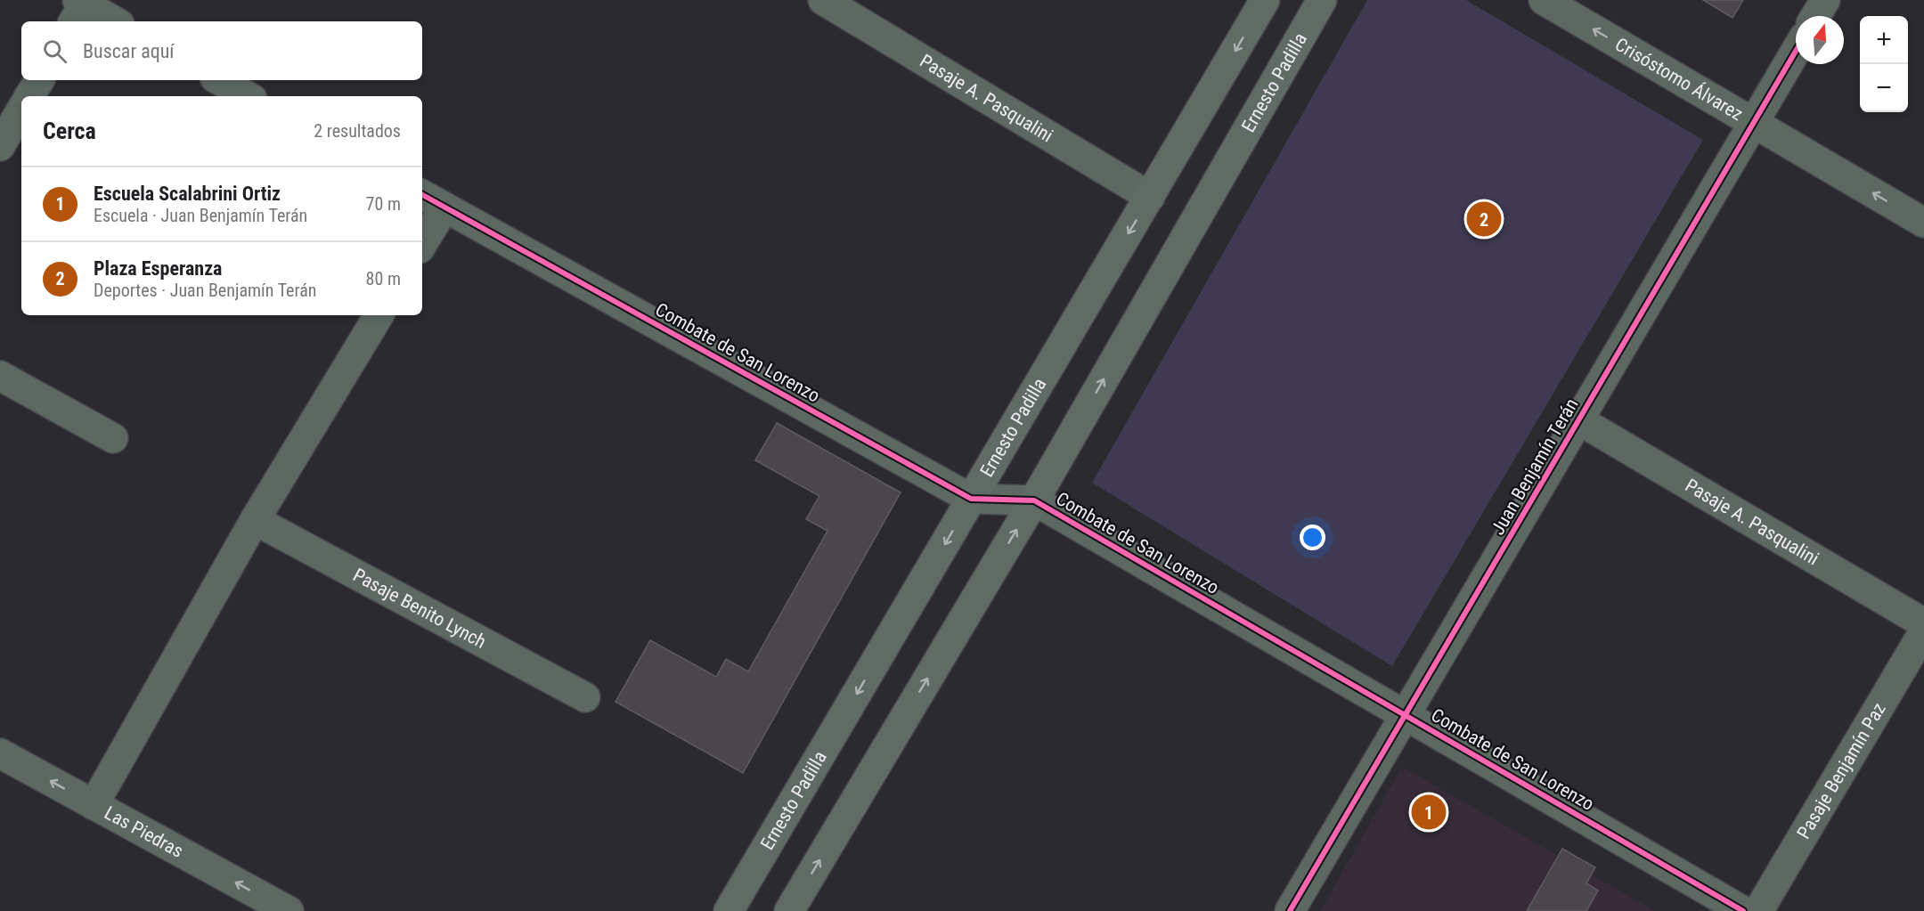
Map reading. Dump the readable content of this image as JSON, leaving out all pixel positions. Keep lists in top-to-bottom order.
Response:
{
  "streets": {
    "main road": ["Ernesto Padilla"],
    "street": [
      "Crisóstomo Álvarez",
      "Pasaje A. Pasqualini",
      "Combate de San Lorenzo",
      "Juan Benjamín Terán",
      "Pasaje Benito Lynch",
      "Pasaje Benjamín Paz",
      "Las Piedras"
    ]
  },
  "crossings": [
    ["Crisóstomo Álvarez", "Juan Benjamín Terán"],
    ["Ernesto Padilla", "Pasaje A. Pasqualini"],
    ["Ernesto Padilla", "Combate de San Lorenzo"],
    ["Pasaje A. Pasqualini", "Juan Benjamín Terán"],
    ["Combate de San Lorenzo", "Juan Benjamín Terán"]
  ],
  "one_way": ["Crisóstomo Álvarez", "Las Piedras"],
  "north": "top",
  "page": {
    "map_buttons": ["+", "−"],
    "search": "Buscar aquí",
    "heading": ["Cerca", "2 resultados"],
    "list": [
      {
        "mark": "1",
        "name": "Escuela Scalabrini Ortiz",
        "note": "Escuela · Juan Benjamín Terán",
        "value": "70 m"
      },
      {
        "mark": "2",
        "name": "Plaza Esperanza",
        "note": "Deportes · Juan Benjamín Terán",
        "value": "80 m"
      }
    ],
    "pins": ["2", "1"]
  }
}
